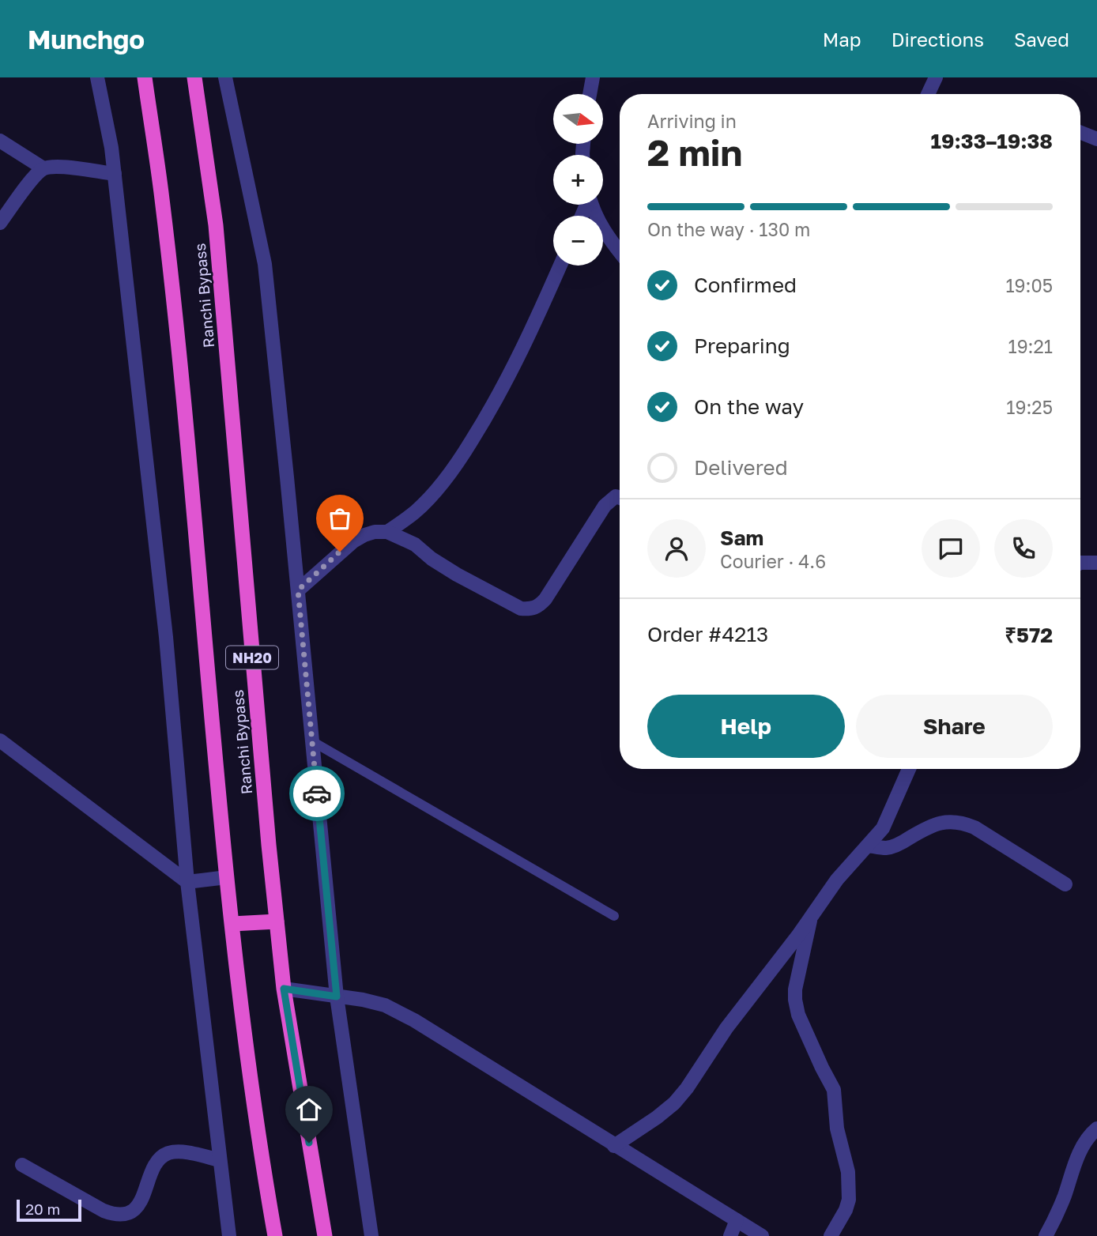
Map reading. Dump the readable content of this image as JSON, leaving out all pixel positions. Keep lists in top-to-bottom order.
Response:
{
  "streets": {
    "highway": ["Ranchi Bypass", "NH20"]
  },
  "scale_bar": "20 m",
  "north": "right",
  "page": {
    "header": "Munchgo",
    "nav": ["Map", "Directions", "Saved"],
    "map_buttons": ["+", "−"],
    "heading": ["2 min", "Arriving in", "19:33–19:38"],
    "panel": [
      "Sam",
      "Courier · 4.6",
      "Order #4213",
      "₹572"
    ],
    "bar": "On the way · 130 m",
    "list": [
      ["Confirmed", "19:05"],
      ["Preparing", "19:21"],
      ["On the way", "19:25"],
      "Delivered"
    ],
    "buttons": ["Help", "Share"],
    "scale": "20 m"
  }
}
